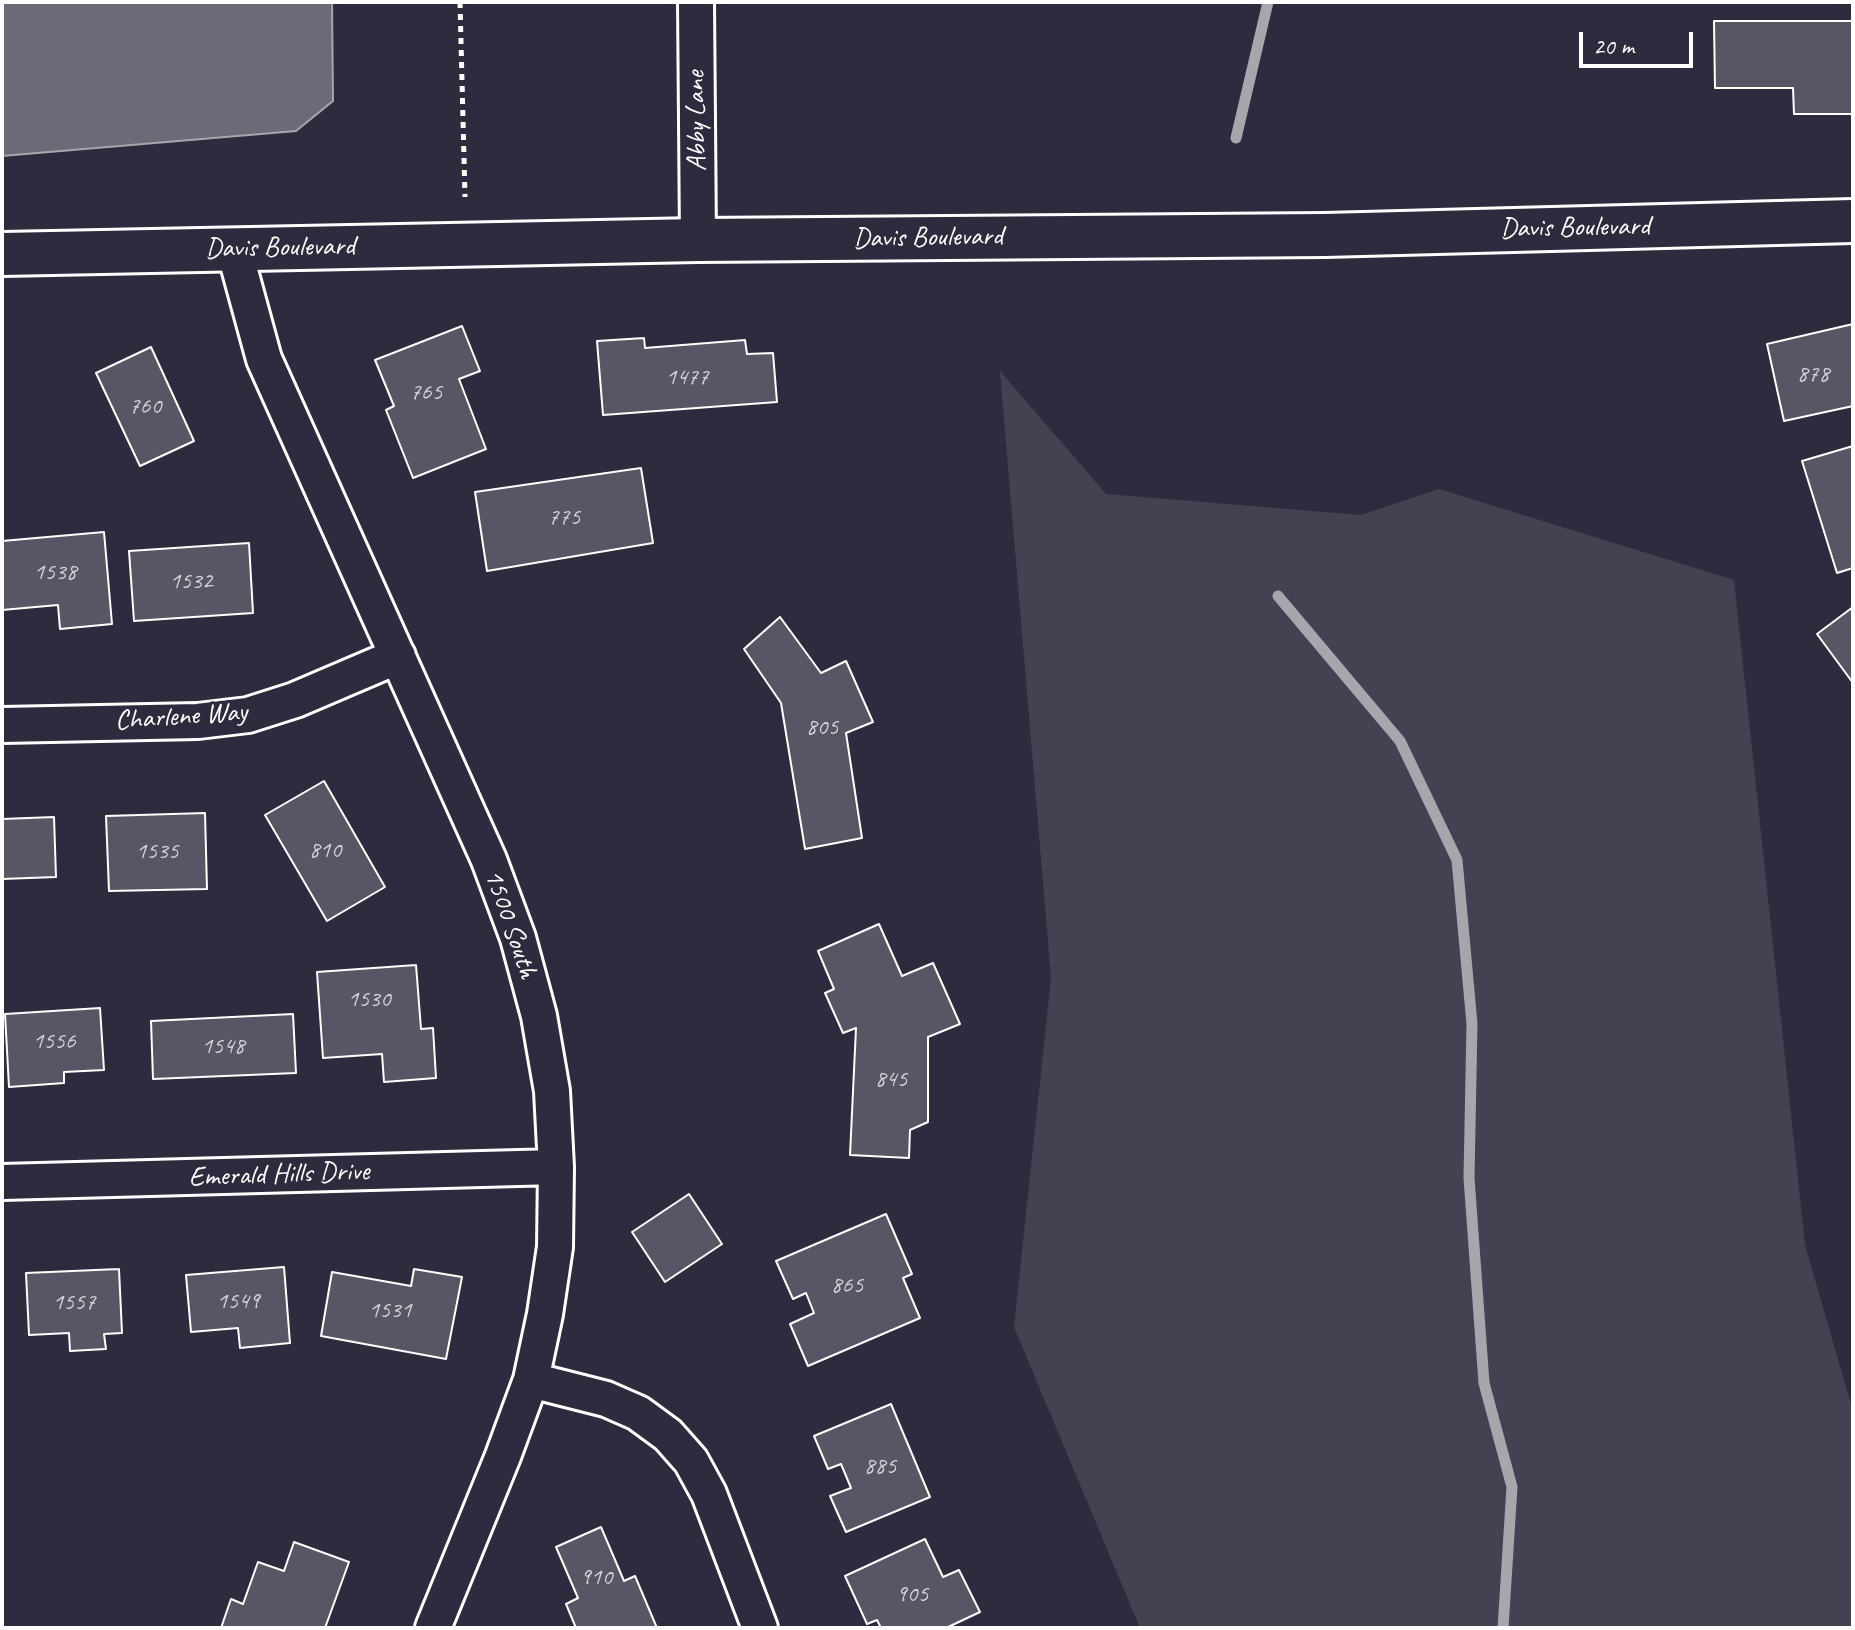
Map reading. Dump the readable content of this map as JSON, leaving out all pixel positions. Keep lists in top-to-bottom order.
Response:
{
  "streets": {
    "street": [
      "Abby Lane",
      "Davis Boulevard",
      "Charlene Way",
      "1500 South",
      "Emerald Hills Drive"
    ]
  },
  "crossings": [
    ["Abby Lane", "Davis Boulevard"],
    ["Davis Boulevard", "1500 South"],
    ["Charlene Way", "1500 South"],
    ["1500 South", "Emerald Hills Drive"]
  ],
  "house_numbers": [
    "878",
    "1477",
    "765",
    "760",
    "775",
    "1538",
    "1532",
    "805",
    "810",
    "1535",
    "1530",
    "1556",
    "1548",
    "845",
    "865",
    "1549",
    "1557",
    "1531",
    "885",
    "910",
    "905"
  ],
  "scale_bar": "20 m"
}
